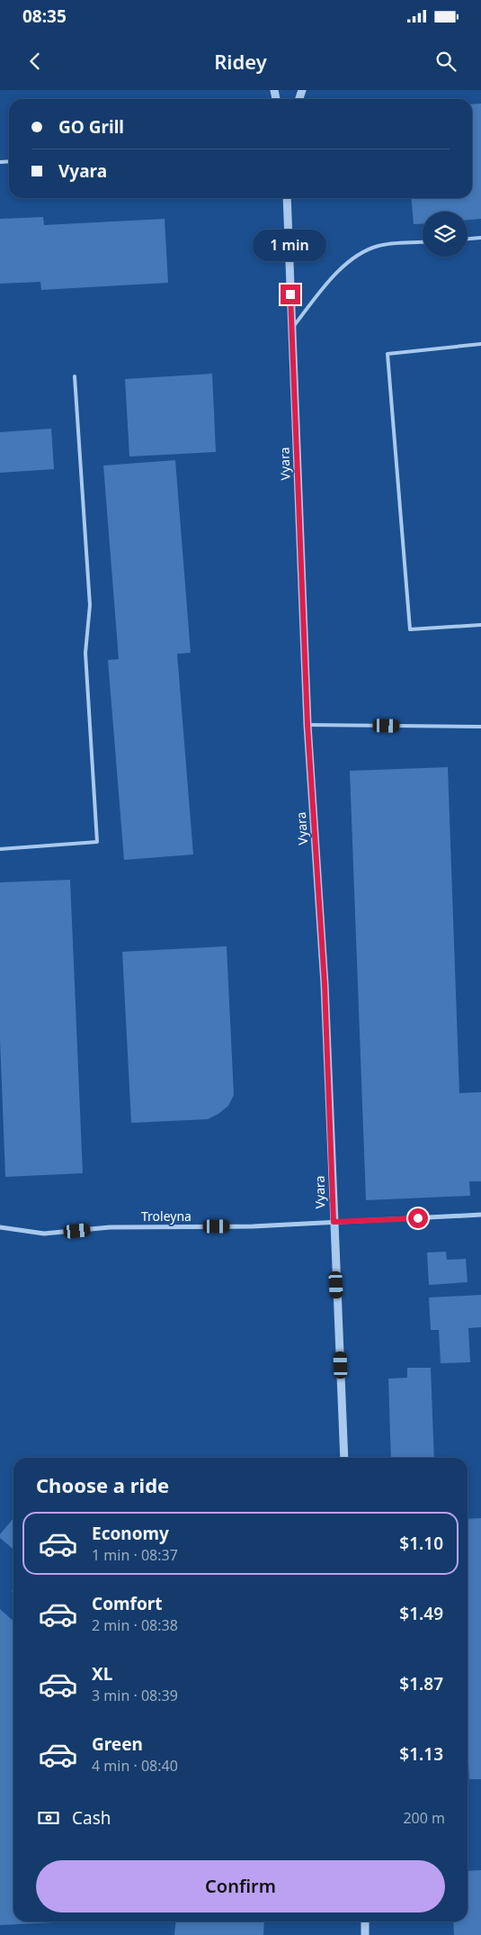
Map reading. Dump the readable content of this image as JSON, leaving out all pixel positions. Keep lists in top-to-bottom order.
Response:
{
  "streets": {
    "street": ["Vyara", "Troleyna"]
  },
  "crossings": [
    ["Vyara", "Troleyna"]
  ],
  "page": {
    "status": "08:35",
    "header": "Ridey",
    "banner": ["GO Grill", "Vyara"],
    "bubble": "1 min",
    "heading": "Choose a ride",
    "list": [
      {
        "name": "Economy",
        "note": "1 min · 08:37",
        "value": "$1.10"
      },
      {
        "name": "Comfort",
        "note": "2 min · 08:38",
        "value": "$1.49"
      },
      {
        "name": "XL",
        "note": "3 min · 08:39",
        "value": "$1.87"
      },
      {
        "name": "Green",
        "note": "4 min · 08:40",
        "value": "$1.13"
      }
    ],
    "pay": ["Cash", "200 m"],
    "buttons": "Confirm"
  }
}
